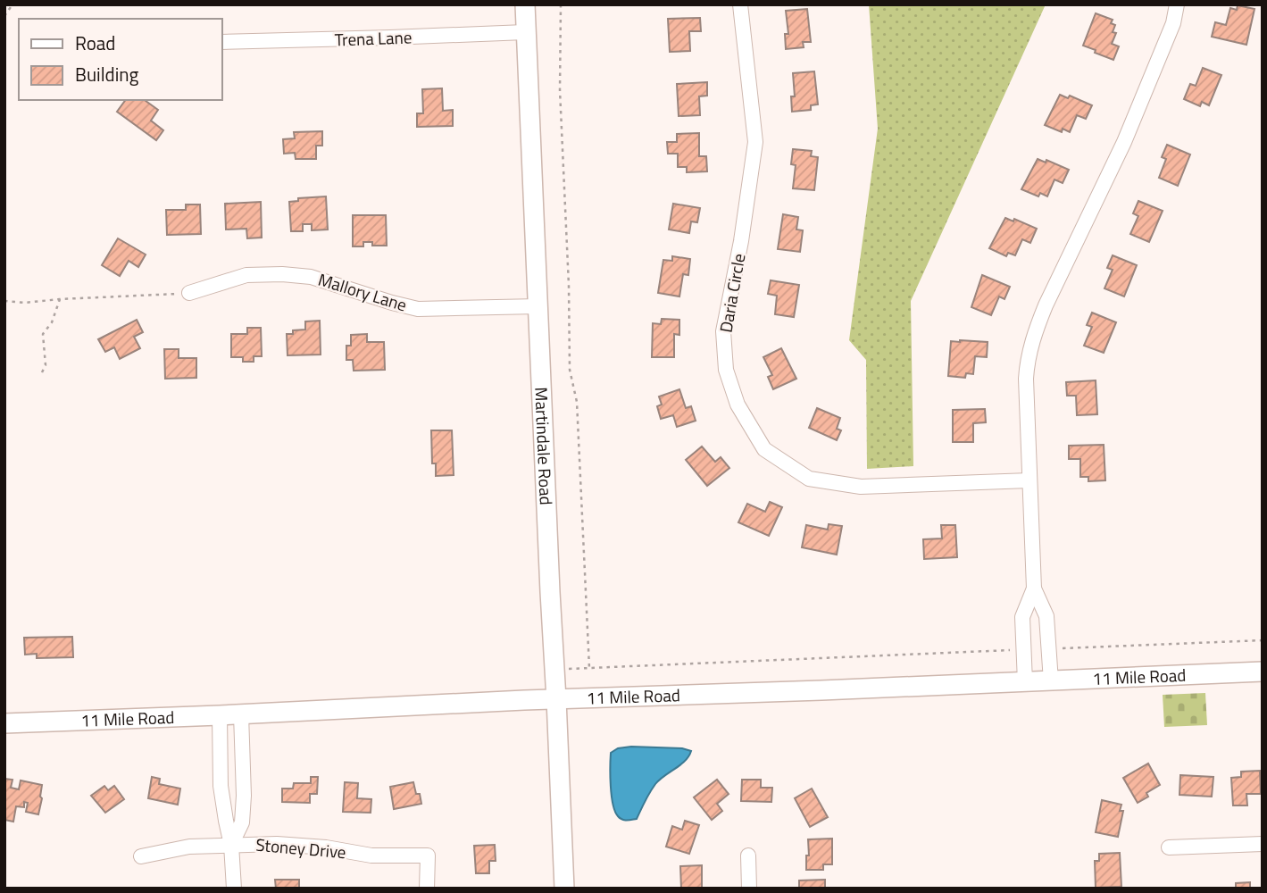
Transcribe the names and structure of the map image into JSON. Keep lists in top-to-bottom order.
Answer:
{
  "streets": {
    "street": [
      "Trena Lane",
      "Mallory Lane",
      "Daria Circle",
      "Martindale Road",
      "11 Mile Road",
      "Stoney Drive"
    ]
  },
  "crossings": [
    ["Trena Lane", "Martindale Road"],
    ["Mallory Lane", "Martindale Road"],
    ["Martindale Road", "11 Mile Road"]
  ],
  "legend": ["Road", "Building"]
}
